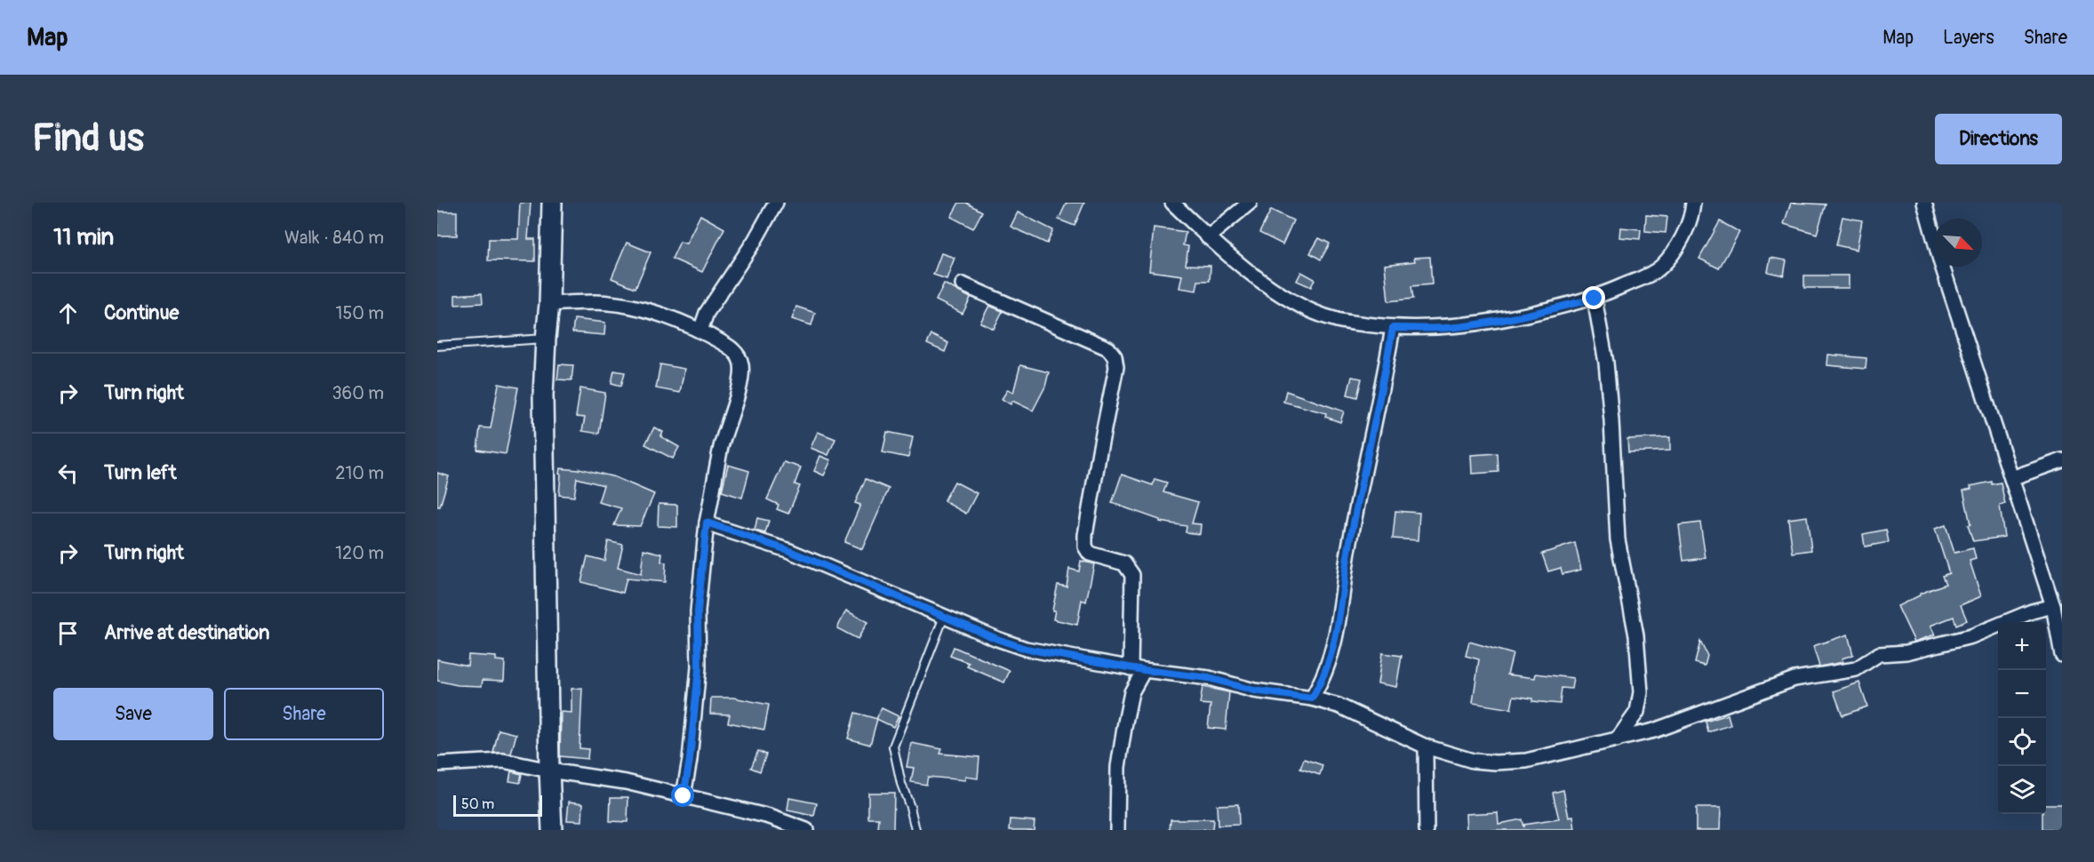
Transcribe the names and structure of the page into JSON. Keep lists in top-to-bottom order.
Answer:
{
  "scale_bar": "50 m",
  "north": "bottom right",
  "page": {
    "header": "Map",
    "nav": ["Map", "Layers", "Share"],
    "buttons": [
      "Directions",
      ["Save", "Share"]
    ],
    "title": "Find us",
    "heading": ["11 min", "Walk · 840 m"],
    "list": [
      ["Continue", "150 m"],
      ["Turn right", "360 m"],
      ["Turn left", "210 m"],
      ["Turn right", "120 m"],
      "Arrive at destination"
    ],
    "map_buttons": ["+", "−"],
    "scale": "50 m"
  }
}
